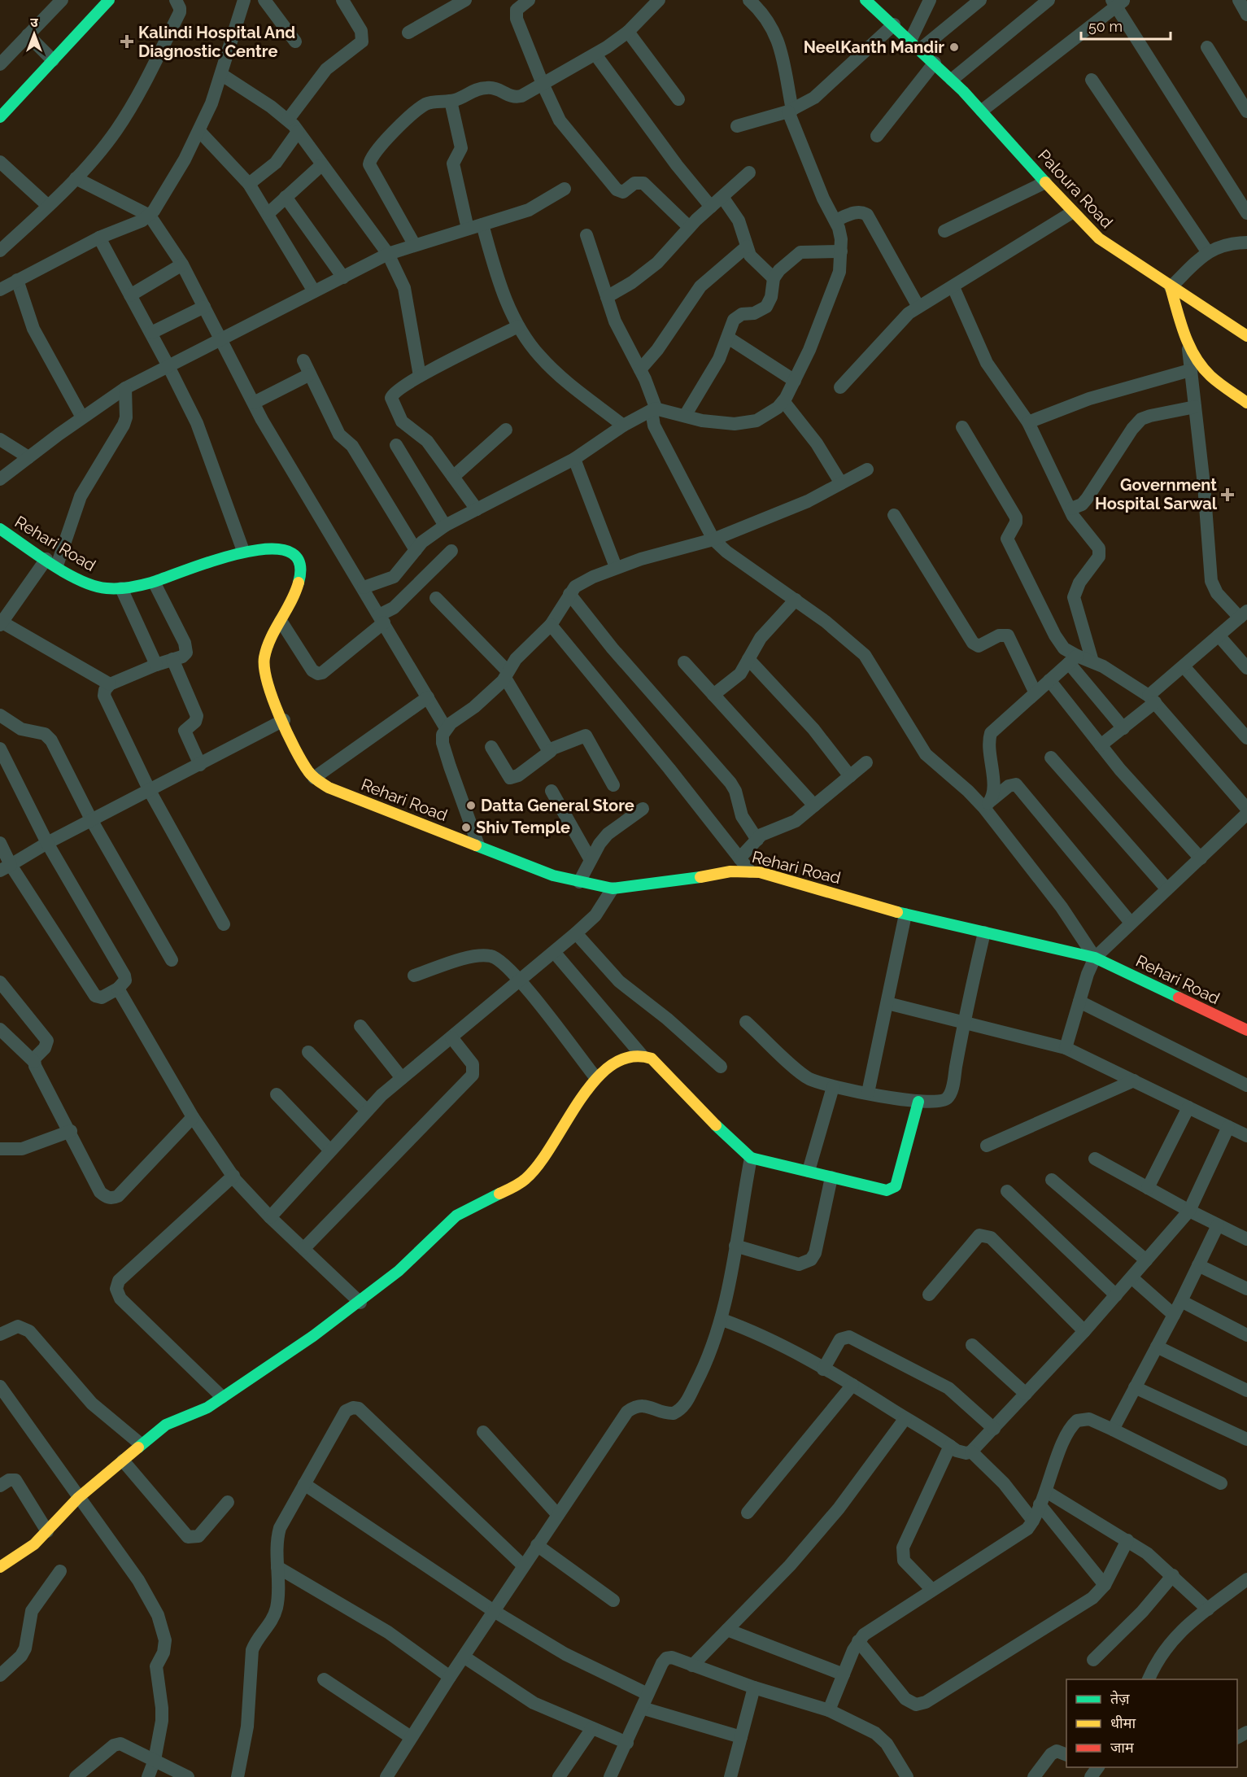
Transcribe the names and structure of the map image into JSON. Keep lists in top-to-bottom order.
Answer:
{
  "streets": {
    "main road": ["Paloura Road", "Rehari Road"]
  },
  "places": {
    "health": ["Kalindi Hospital And Diagnostic Centre", "Government Hospital Sarwal"],
    "other": ["NeelKanth Mandir", "Datta General Store", "Shiv Temple"]
  },
  "legend": ["तेज़", "धीमा", "जाम"],
  "scale_bar": "50 m",
  "north": "top"
}
